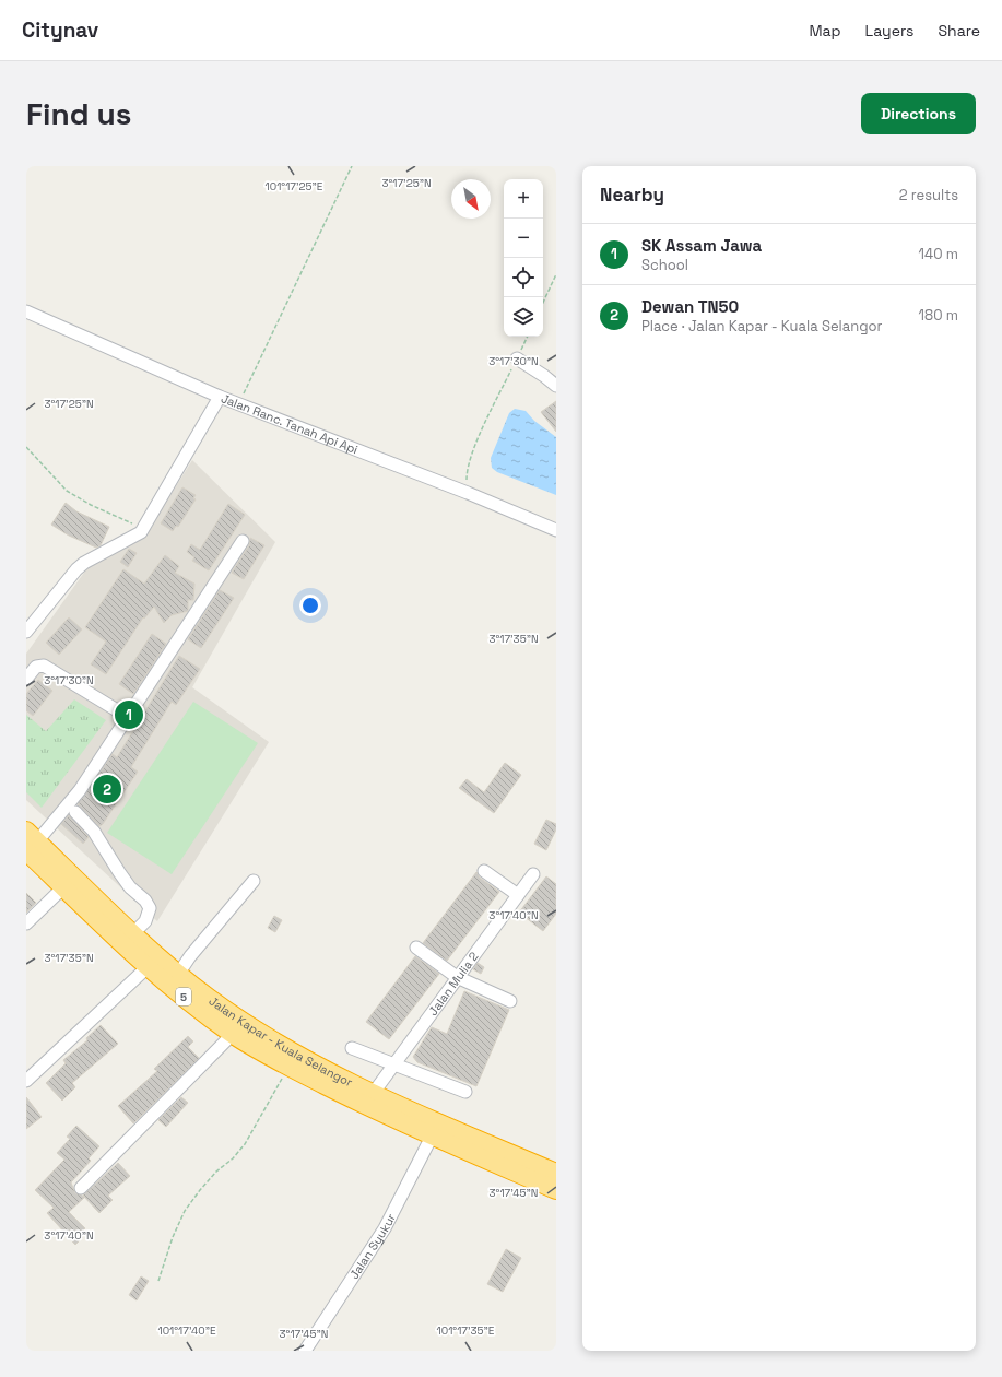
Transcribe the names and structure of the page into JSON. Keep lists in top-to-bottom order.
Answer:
{
  "streets": {
    "highway": ["5", "Jalan Kapar - Kuala Selangor"],
    "street": ["Jalan Ranc. Tanah Api Api", "Jalan Mulia 2", "Jalan Syukur"]
  },
  "crossings": [
    ["Jalan Mulia 2", "Jalan Kapar - Kuala Selangor"],
    ["Jalan Kapar - Kuala Selangor", "Jalan Syukur"]
  ],
  "north": "bottom right",
  "page": {
    "header": "Citynav",
    "nav": ["Map", "Layers", "Share"],
    "buttons": "Directions",
    "title": "Find us",
    "heading": ["Nearby", "2 results"],
    "map_buttons": ["+", "−"],
    "list": [
      {
        "mark": "1",
        "name": "SK Assam Jawa",
        "note": "School",
        "value": "140 m"
      },
      {
        "mark": "2",
        "name": "Dewan TN50",
        "note": "Place · Jalan Kapar - Kuala Selangor",
        "value": "180 m"
      }
    ],
    "pins": ["1", "2"]
  },
  "coordinates": [
    "3°17'25\"N",
    "101°17'25\"E",
    "3°17'30\"N",
    "3°17'35\"N",
    "3°17'40\"N",
    "3°17'45\"N",
    "101°17'40\"E",
    "101°17'35\"E"
  ]
}
